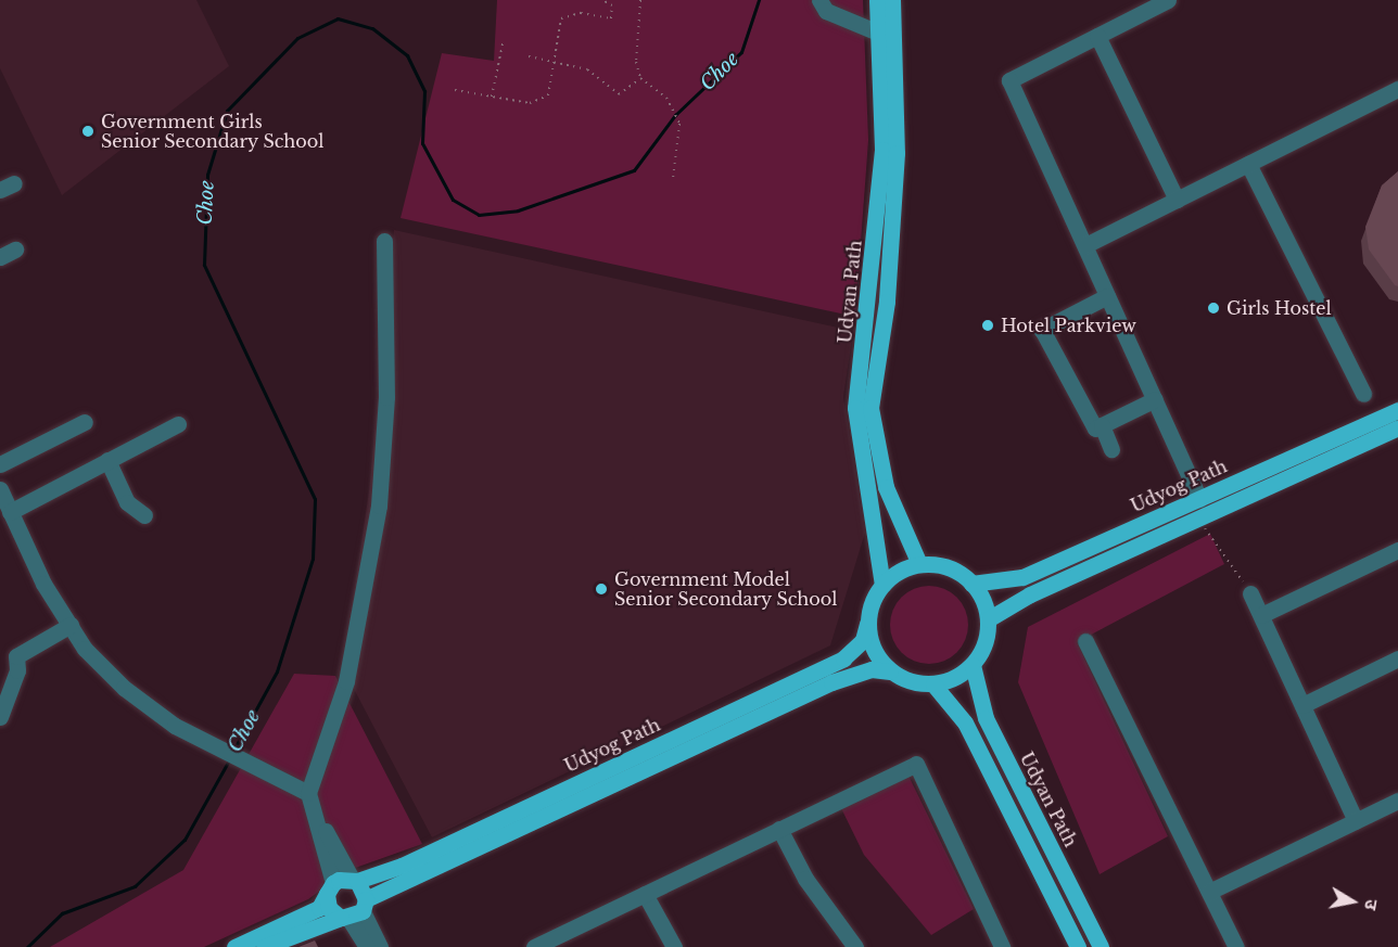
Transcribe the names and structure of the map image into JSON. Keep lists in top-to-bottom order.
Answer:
{
  "streets": {
    "main road": ["Udyan Path", "Udyog Path"]
  },
  "crossings": [
    ["Udyan Path", "Udyog Path"]
  ],
  "water": ["Choe"],
  "places": [
    "Government Girls Senior Secondary School",
    "Girls Hostel",
    "Hotel Parkview",
    "Government Model Senior Secondary School"
  ],
  "north": "right"
}
